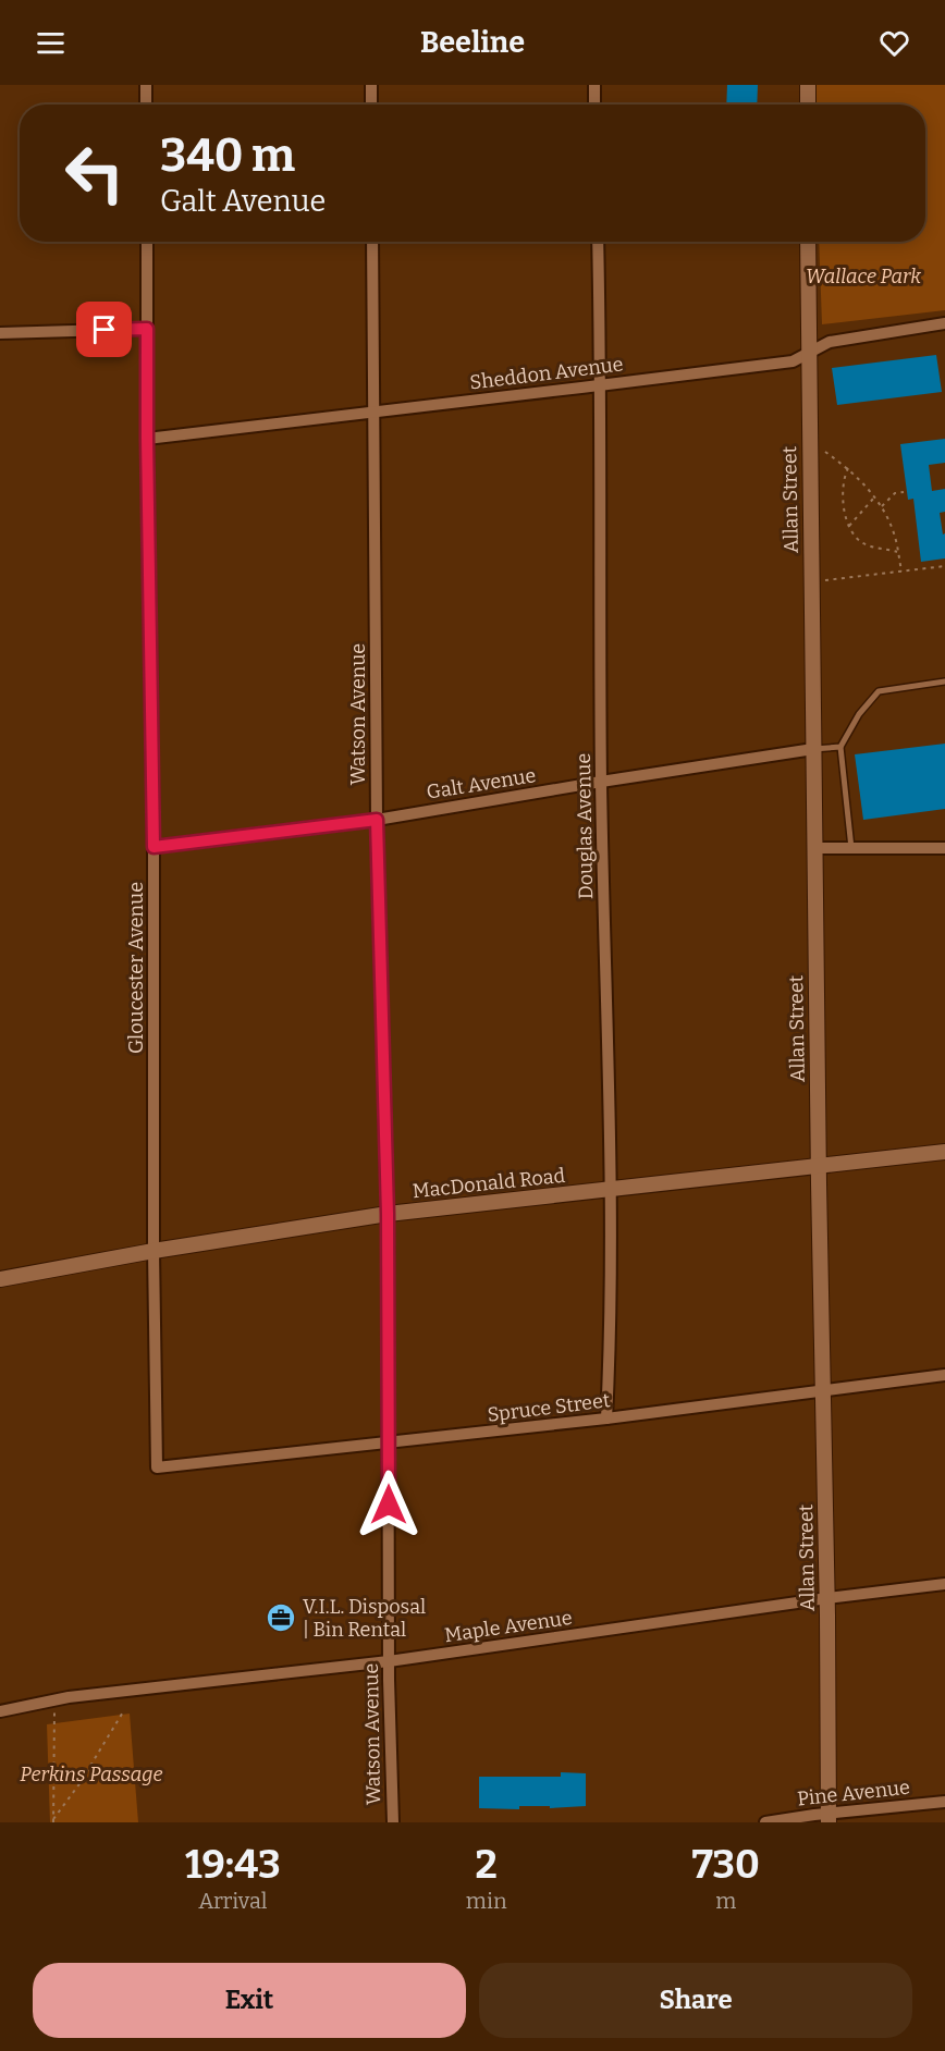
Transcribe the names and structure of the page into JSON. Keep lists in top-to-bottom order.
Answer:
{
  "streets": {
    "street": [
      "Sheddon Avenue",
      "Allan Street",
      "Watson Avenue",
      "Galt Avenue",
      "Douglas Avenue",
      "Gloucester Avenue",
      "MacDonald Road",
      "Spruce Street",
      "Maple Avenue",
      "Pine Avenue"
    ]
  },
  "crossings": [
    ["Sheddon Avenue", "Allan Street"],
    ["Sheddon Avenue", "Watson Avenue"],
    ["Sheddon Avenue", "Douglas Avenue"],
    ["Sheddon Avenue", "Gloucester Avenue"],
    ["Allan Street", "Galt Avenue"],
    ["Allan Street", "MacDonald Road"],
    ["Allan Street", "Spruce Street"],
    ["Allan Street", "Maple Avenue"],
    ["Allan Street", "Pine Avenue"],
    ["Watson Avenue", "Galt Avenue"],
    ["Watson Avenue", "MacDonald Road"],
    ["Watson Avenue", "Spruce Street"],
    ["Watson Avenue", "Maple Avenue"],
    ["Galt Avenue", "Douglas Avenue"],
    ["Galt Avenue", "Gloucester Avenue"],
    ["Douglas Avenue", "MacDonald Road"],
    ["Douglas Avenue", "Spruce Street"],
    ["Gloucester Avenue", "MacDonald Road"],
    ["Gloucester Avenue", "Spruce Street"]
  ],
  "parks": ["Wallace Park", "Perkins Passage"],
  "places": {
    "office": ["V.I.L. Disposal | Bin Rental"]
  },
  "page": {
    "header": "Beeline",
    "turn": ["340 m", "Galt Avenue"],
    "eta": [
      "19:43",
      "Arrival",
      "2",
      "min",
      "730",
      "m"
    ],
    "buttons": ["Exit", "Share"]
  }
}
